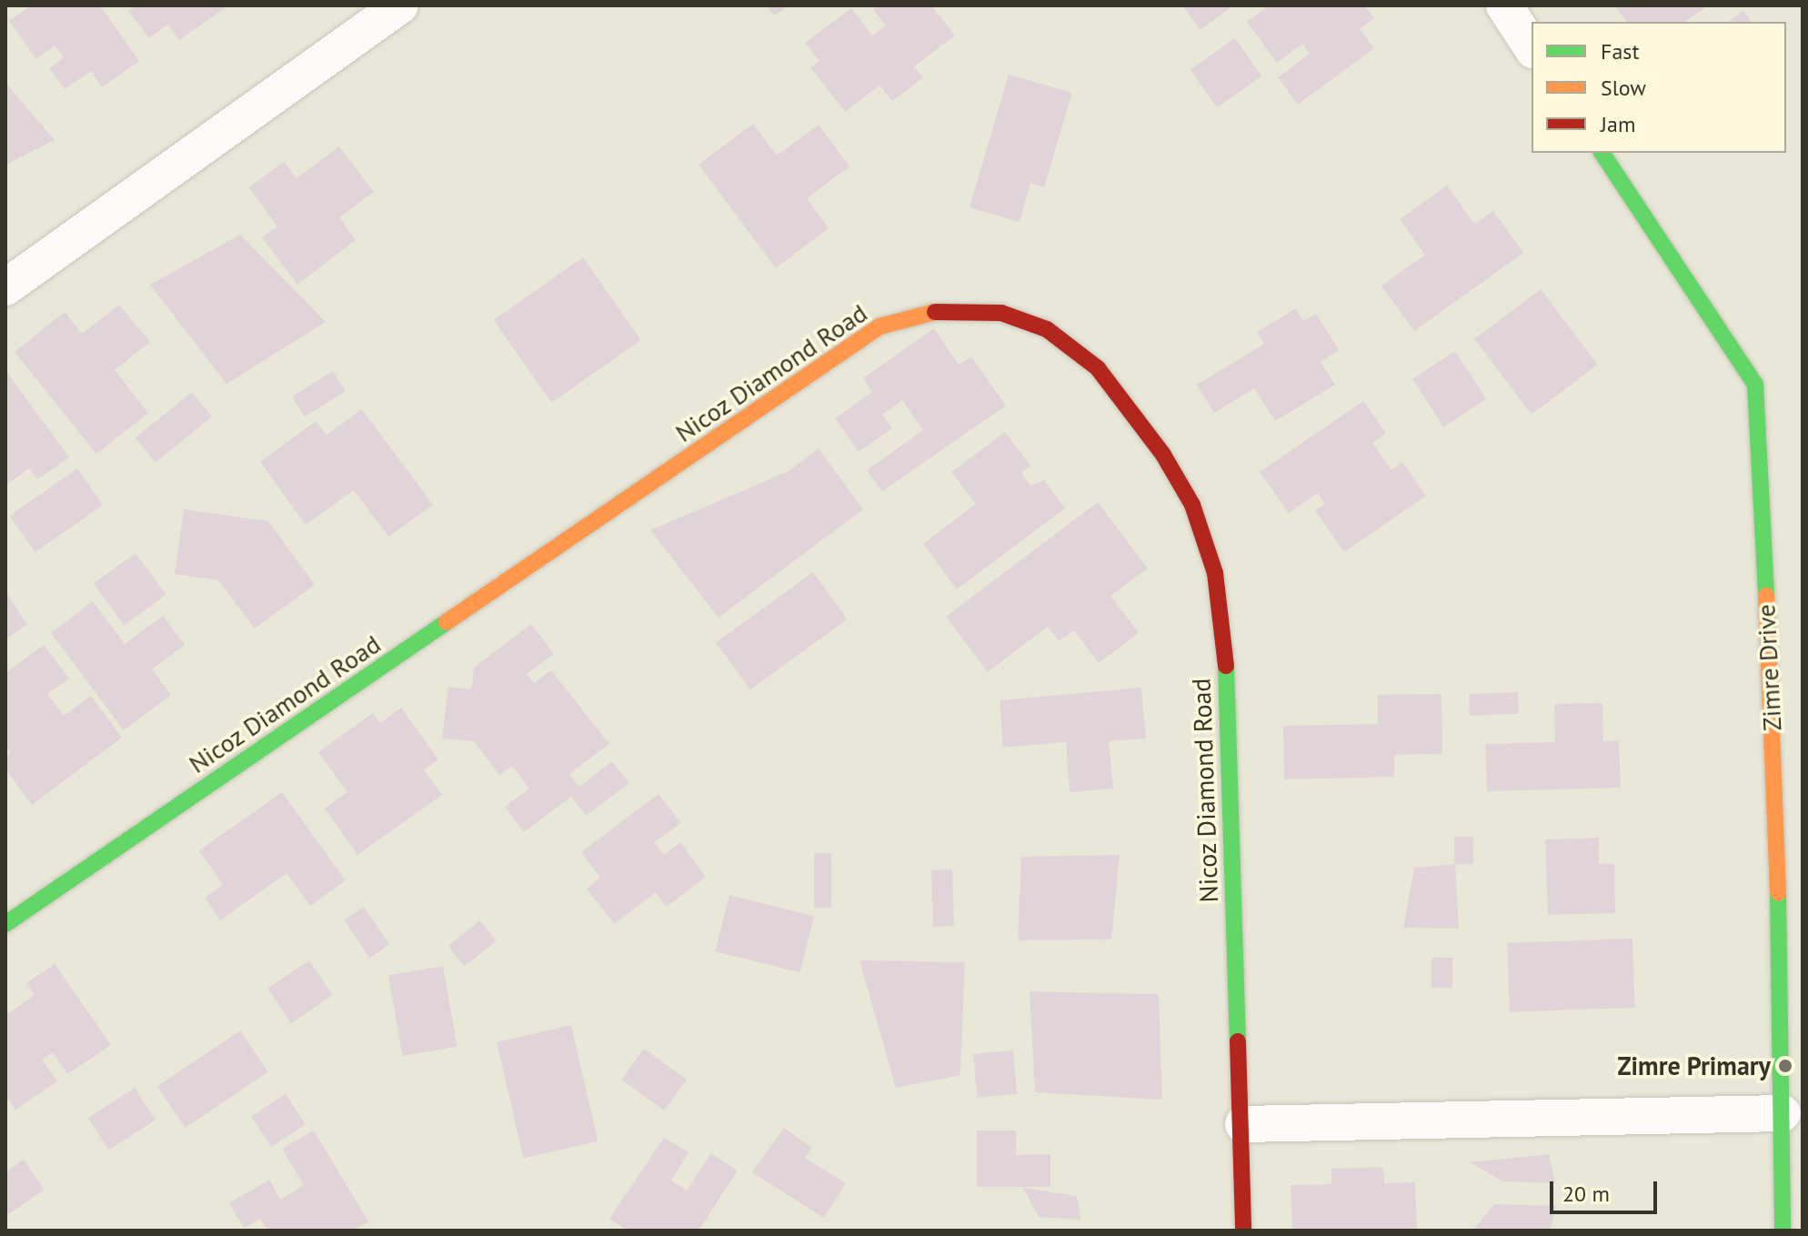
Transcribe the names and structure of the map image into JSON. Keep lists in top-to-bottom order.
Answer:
{
  "streets": {
    "street": ["Nicoz Diamond Road", "Zimre Drive"]
  },
  "places": ["Zimre Primary"],
  "legend": ["Fast", "Slow", "Jam"],
  "scale_bar": "20 m"
}
